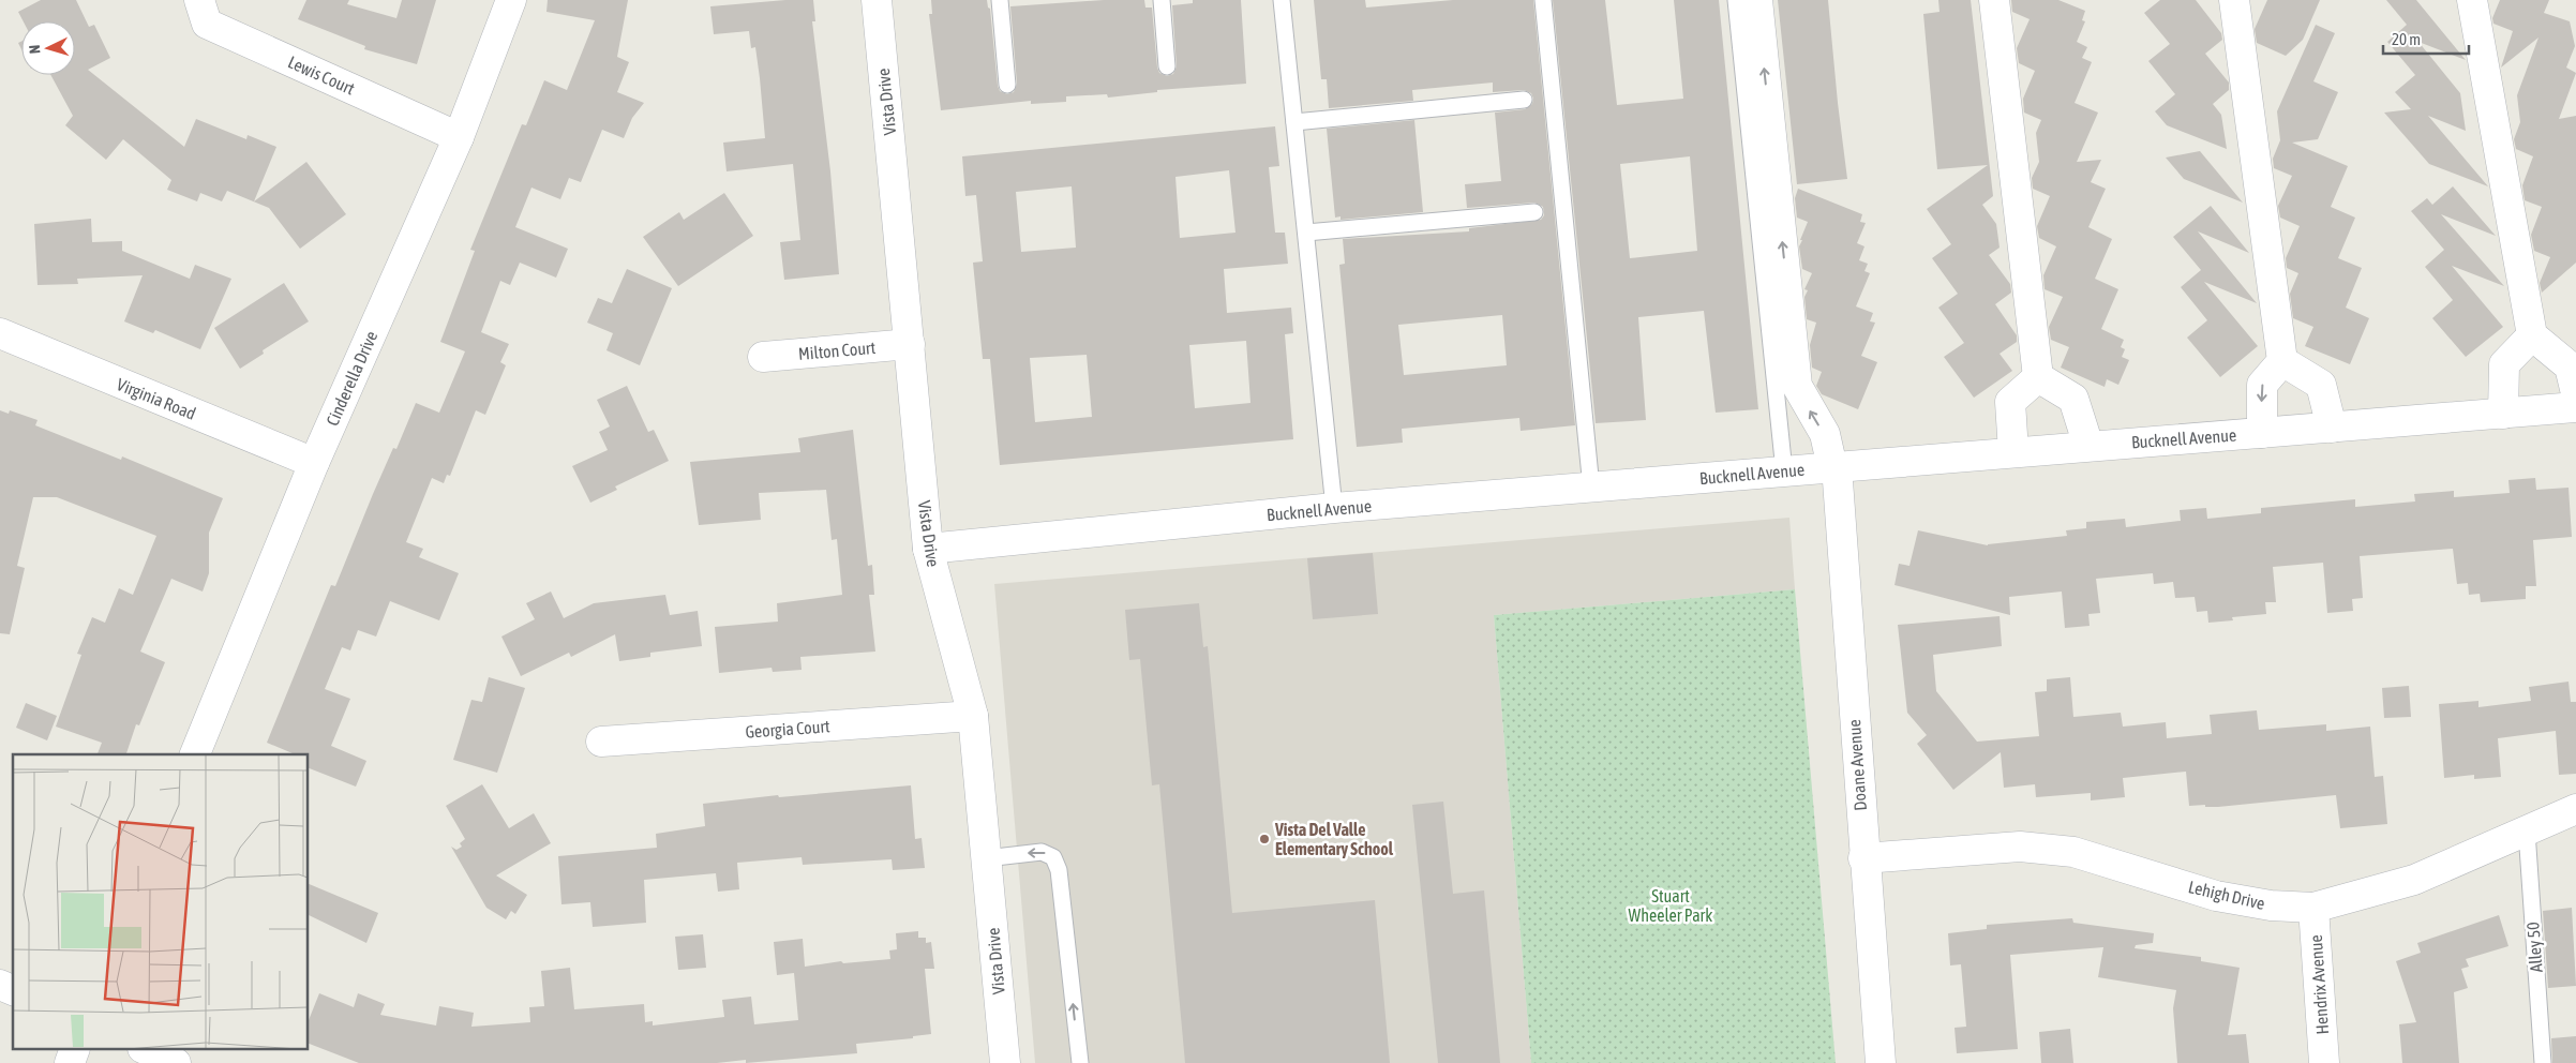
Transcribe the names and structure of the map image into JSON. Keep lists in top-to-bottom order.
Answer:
{
  "streets": {
    "street": [
      "Lewis Court",
      "Vista Drive",
      "Milton Court",
      "Cinderella Drive",
      "Virginia Road",
      "Bucknell Avenue",
      "Georgia Court",
      "Doane Avenue",
      "Lehigh Drive",
      "Hendrix Avenue"
    ],
    "lane": ["Alley 50"]
  },
  "crossings": [
    ["Lewis Court", "Cinderella Drive"],
    ["Vista Drive", "Milton Court"],
    ["Vista Drive", "Bucknell Avenue"],
    ["Vista Drive", "Georgia Court"],
    ["Cinderella Drive", "Virginia Road"],
    ["Bucknell Avenue", "Doane Avenue"],
    ["Doane Avenue", "Lehigh Drive"],
    ["Lehigh Drive", "Alley 50"],
    ["Lehigh Drive", "Hendrix Avenue"]
  ],
  "parks": ["Stuart Wheeler Park"],
  "places": ["Vista Del Valle Elementary School"],
  "scale_bar": "20 m",
  "north": "left"
}
